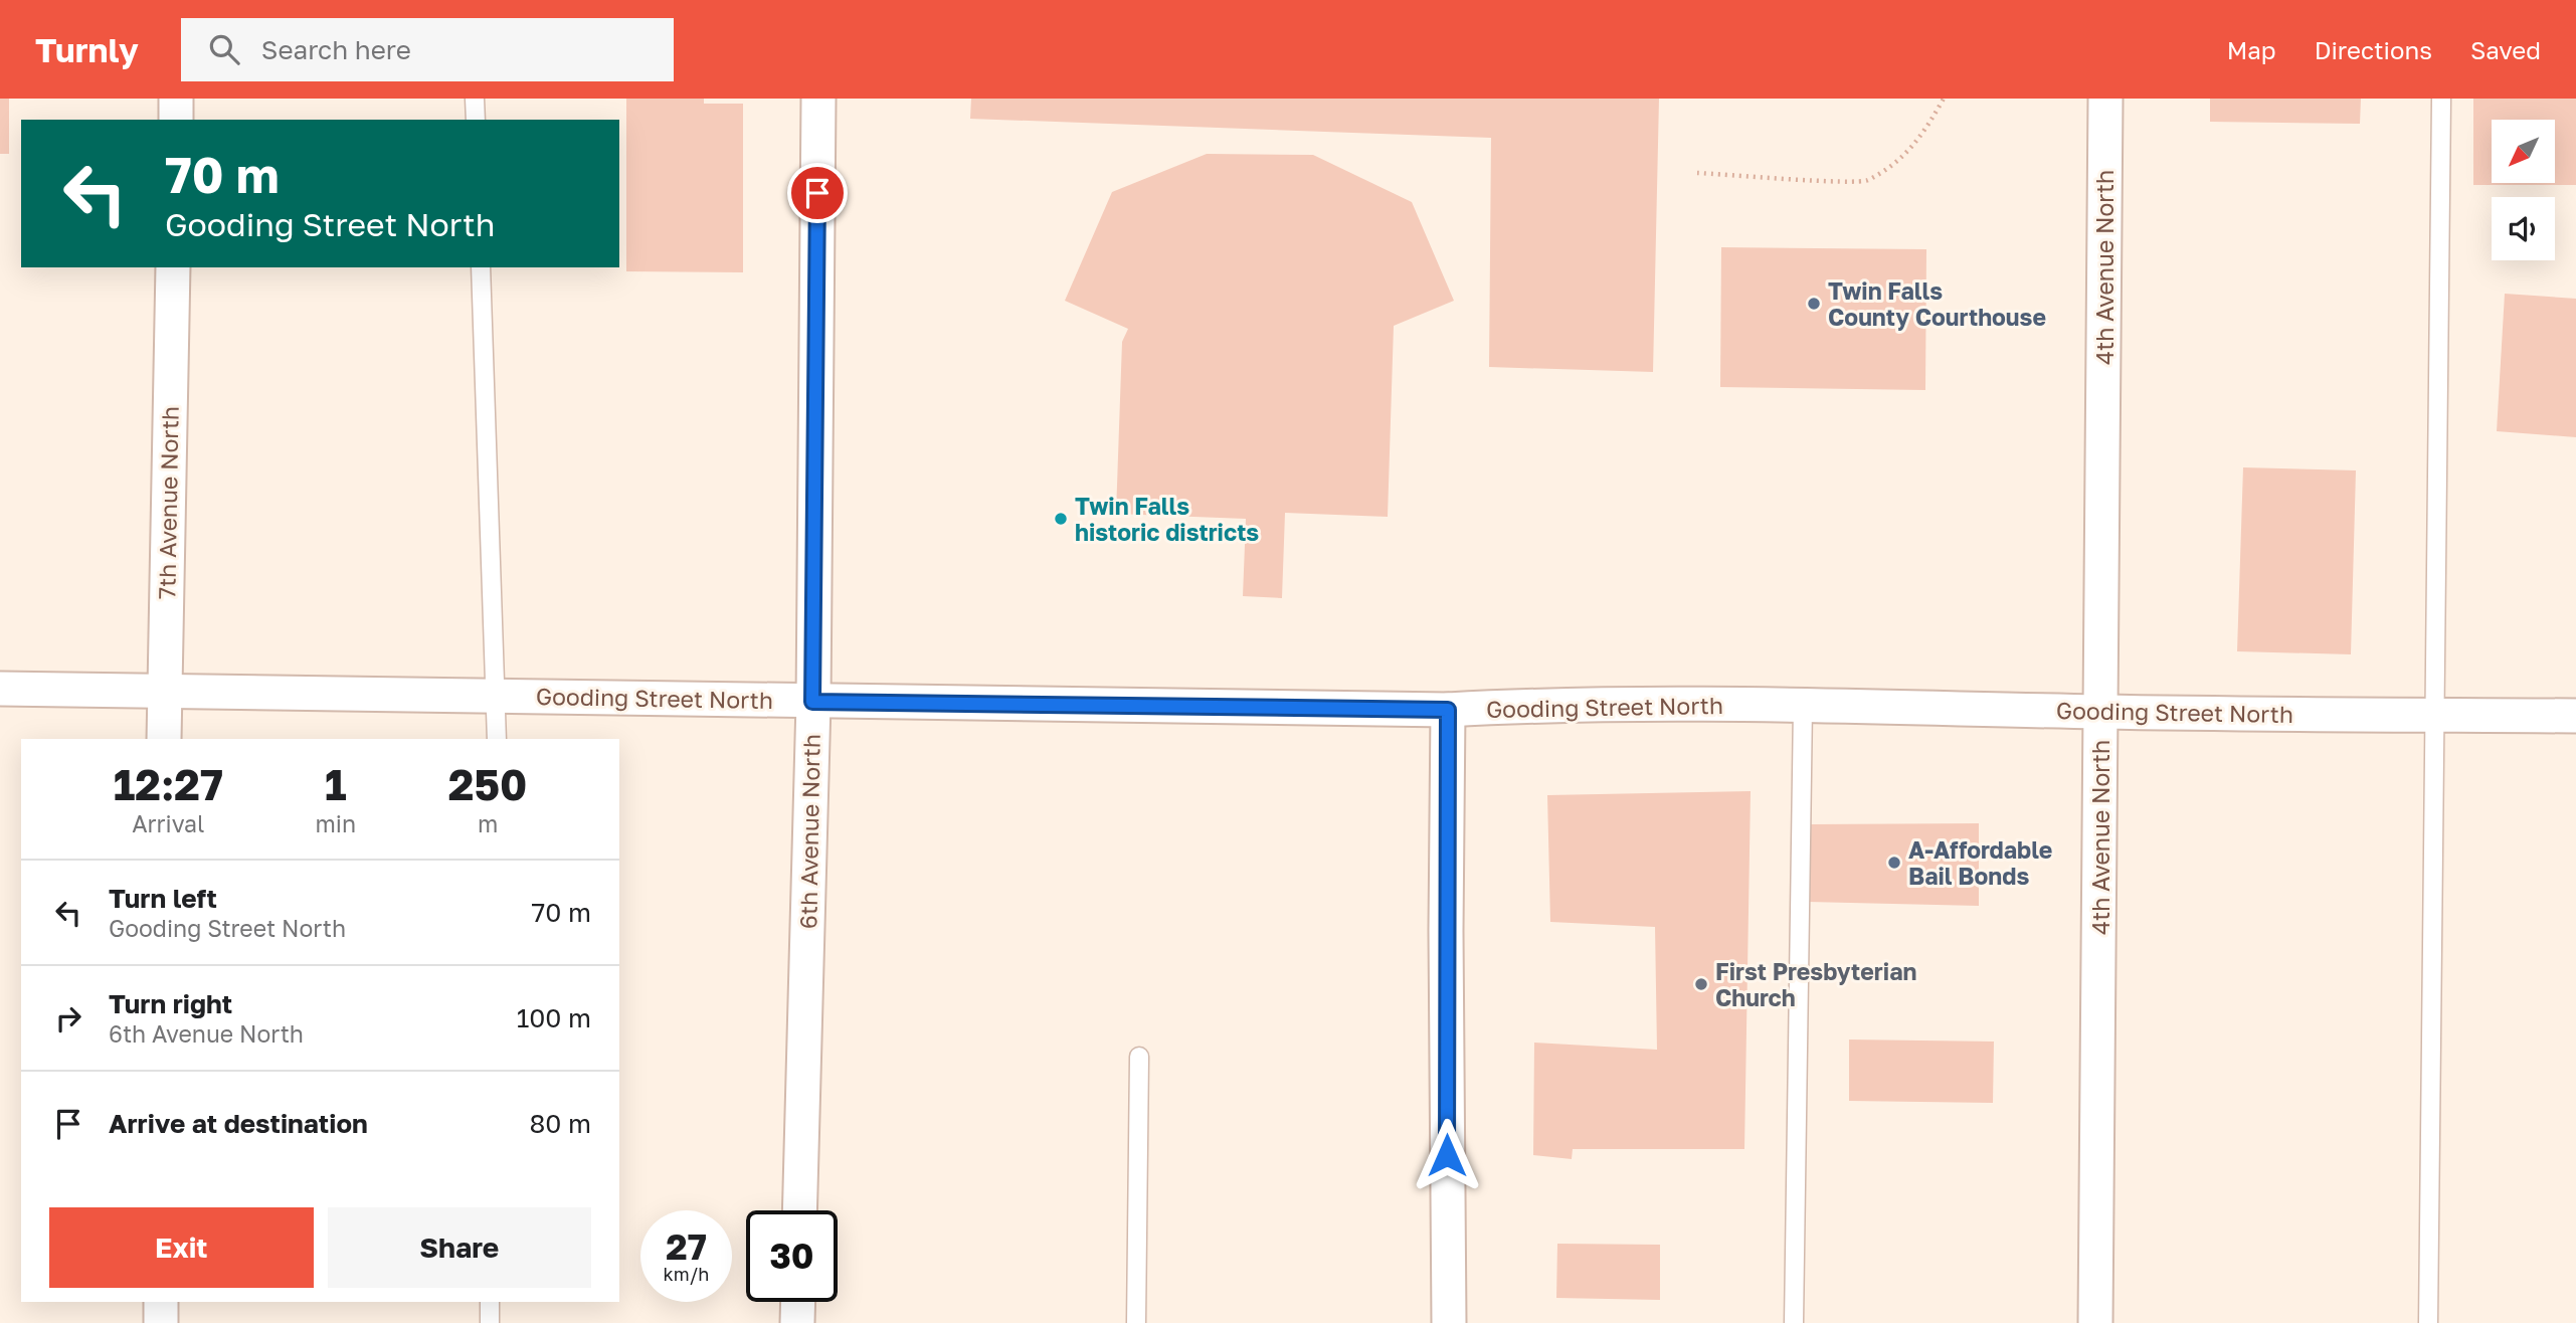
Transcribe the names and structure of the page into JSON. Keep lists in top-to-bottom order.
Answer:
{
  "streets": {
    "street": [
      "4th Avenue North",
      "7th Avenue North",
      "Gooding Street North",
      "6th Avenue North"
    ]
  },
  "crossings": [
    ["4th Avenue North", "Gooding Street North"],
    ["7th Avenue North", "Gooding Street North"],
    ["Gooding Street North", "6th Avenue North"]
  ],
  "places": [
    "Twin Falls County Courthouse",
    "Twin Falls historic districts",
    "A-Affordable Bail Bonds",
    "First Presbyterian Church"
  ],
  "north": "bottom left",
  "page": {
    "header": "Turnly",
    "search": "Search here",
    "nav": ["Map", "Directions", "Saved"],
    "turn": ["70 m", "Gooding Street North"],
    "eta": [
      "12:27",
      "Arrival",
      "1",
      "min",
      "250",
      "m"
    ],
    "list": [
      {
        "name": "Turn left",
        "note": "Gooding Street North",
        "value": "70 m"
      },
      {
        "name": "Turn right",
        "note": "6th Avenue North",
        "value": "100 m"
      },
      {
        "name": "Arrive at destination",
        "value": "80 m"
      }
    ],
    "buttons": ["Exit", "Share"],
    "speed": "27 km/h",
    "limit": "30"
  }
}
